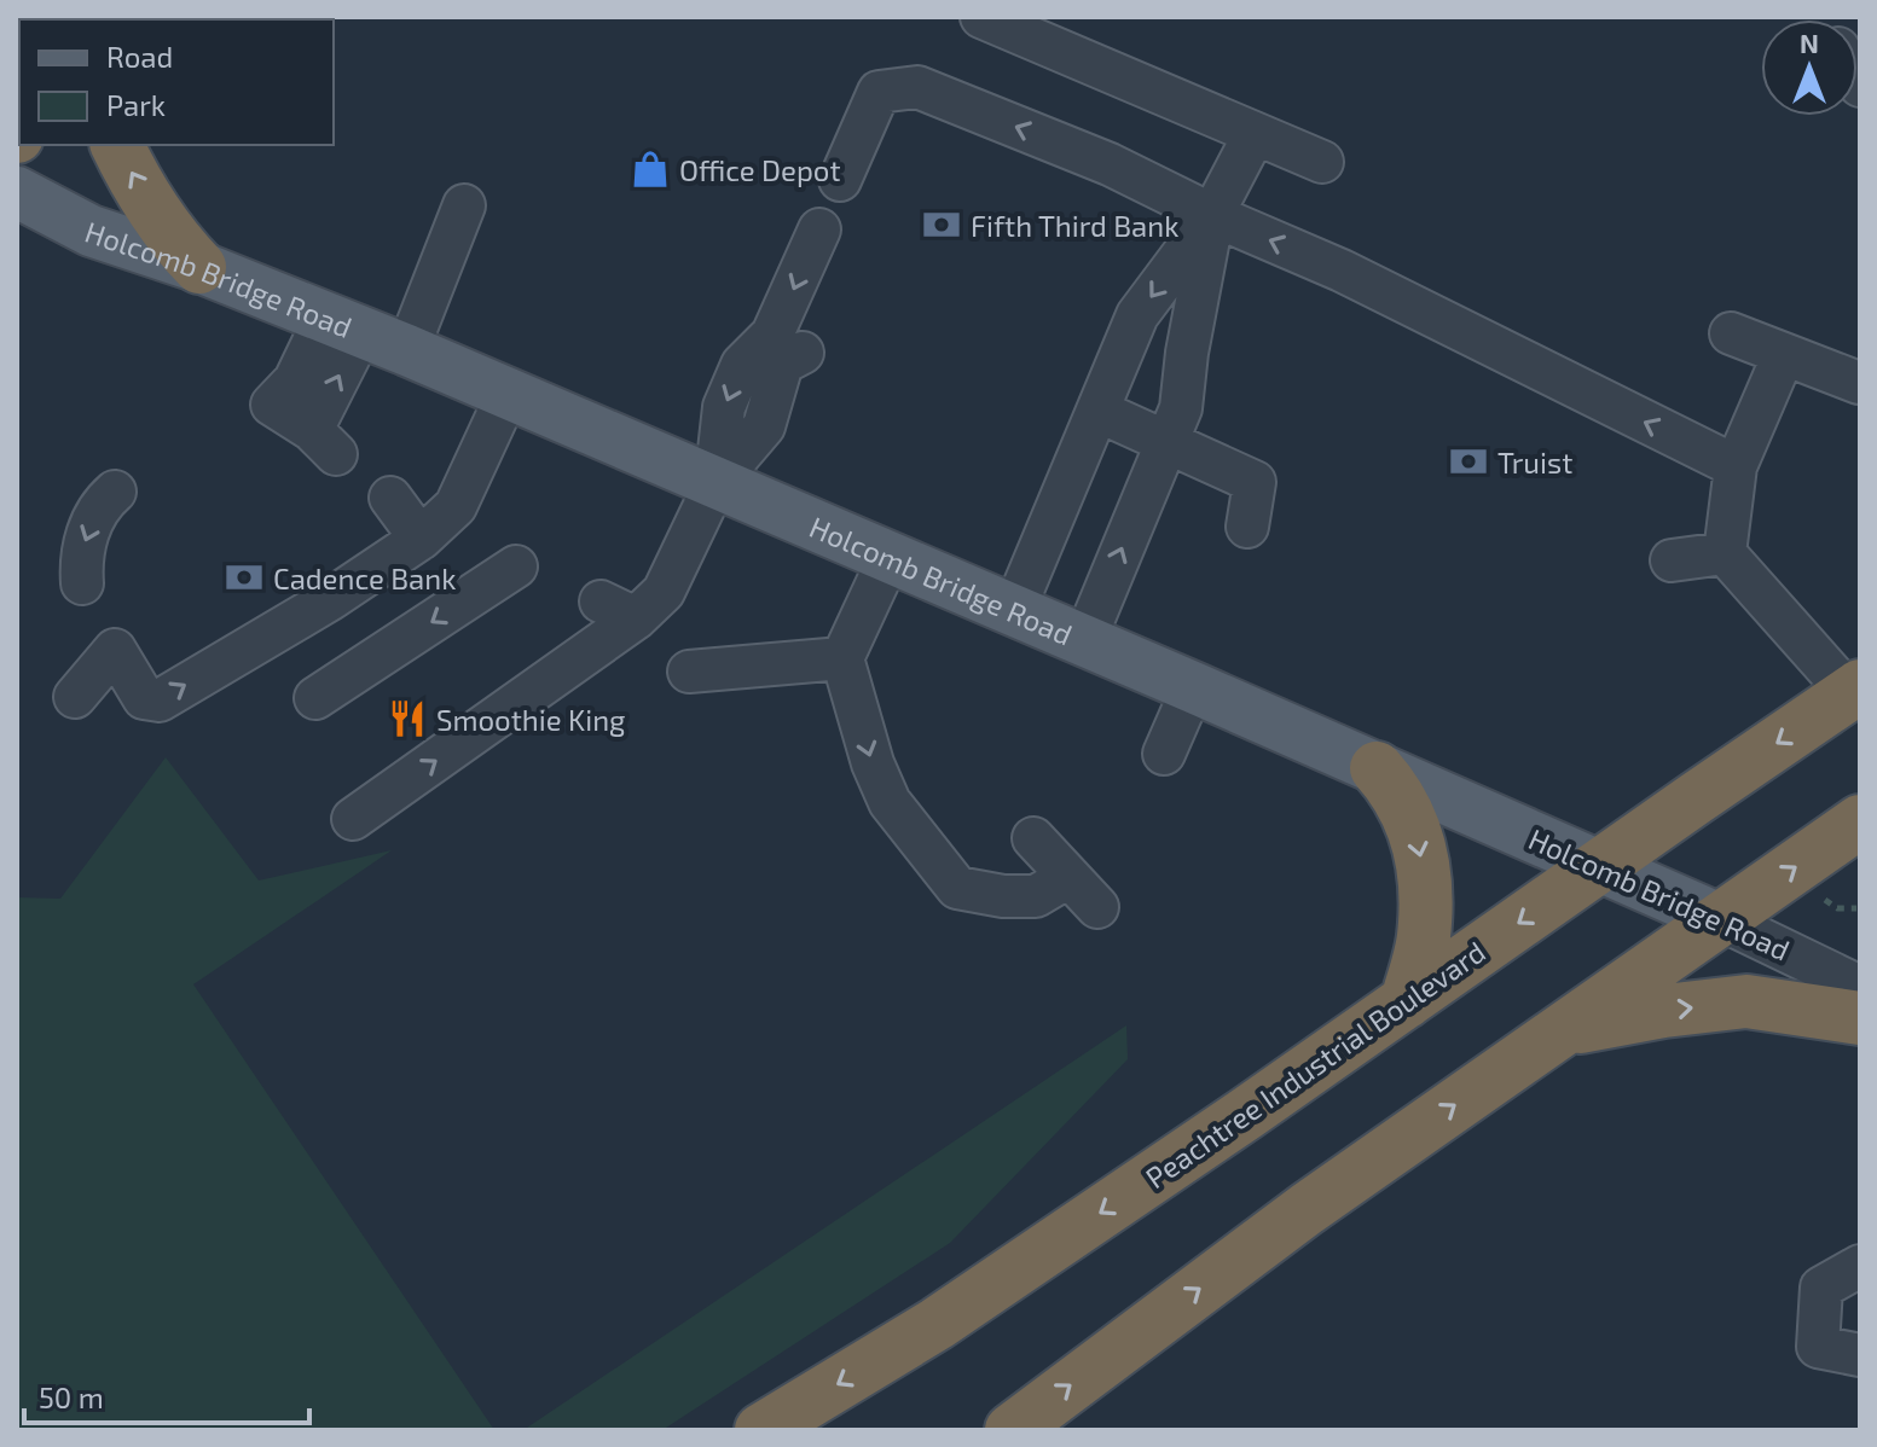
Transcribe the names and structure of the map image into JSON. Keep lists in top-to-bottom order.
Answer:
{
  "streets": {
    "highway": ["Peachtree Industrial Boulevard"],
    "main road": ["Holcomb Bridge Road"]
  },
  "crossings": [
    ["Holcomb Bridge Road", "Peachtree Industrial Boulevard"]
  ],
  "places": {
    "shop": ["Office Depot"],
    "bank": ["Fifth Third Bank", "Truist", "Cadence Bank"],
    "restaurant": ["Smoothie King"]
  },
  "legend": ["Road", "Park"],
  "scale_bar": "50 m",
  "north": "top"
}
